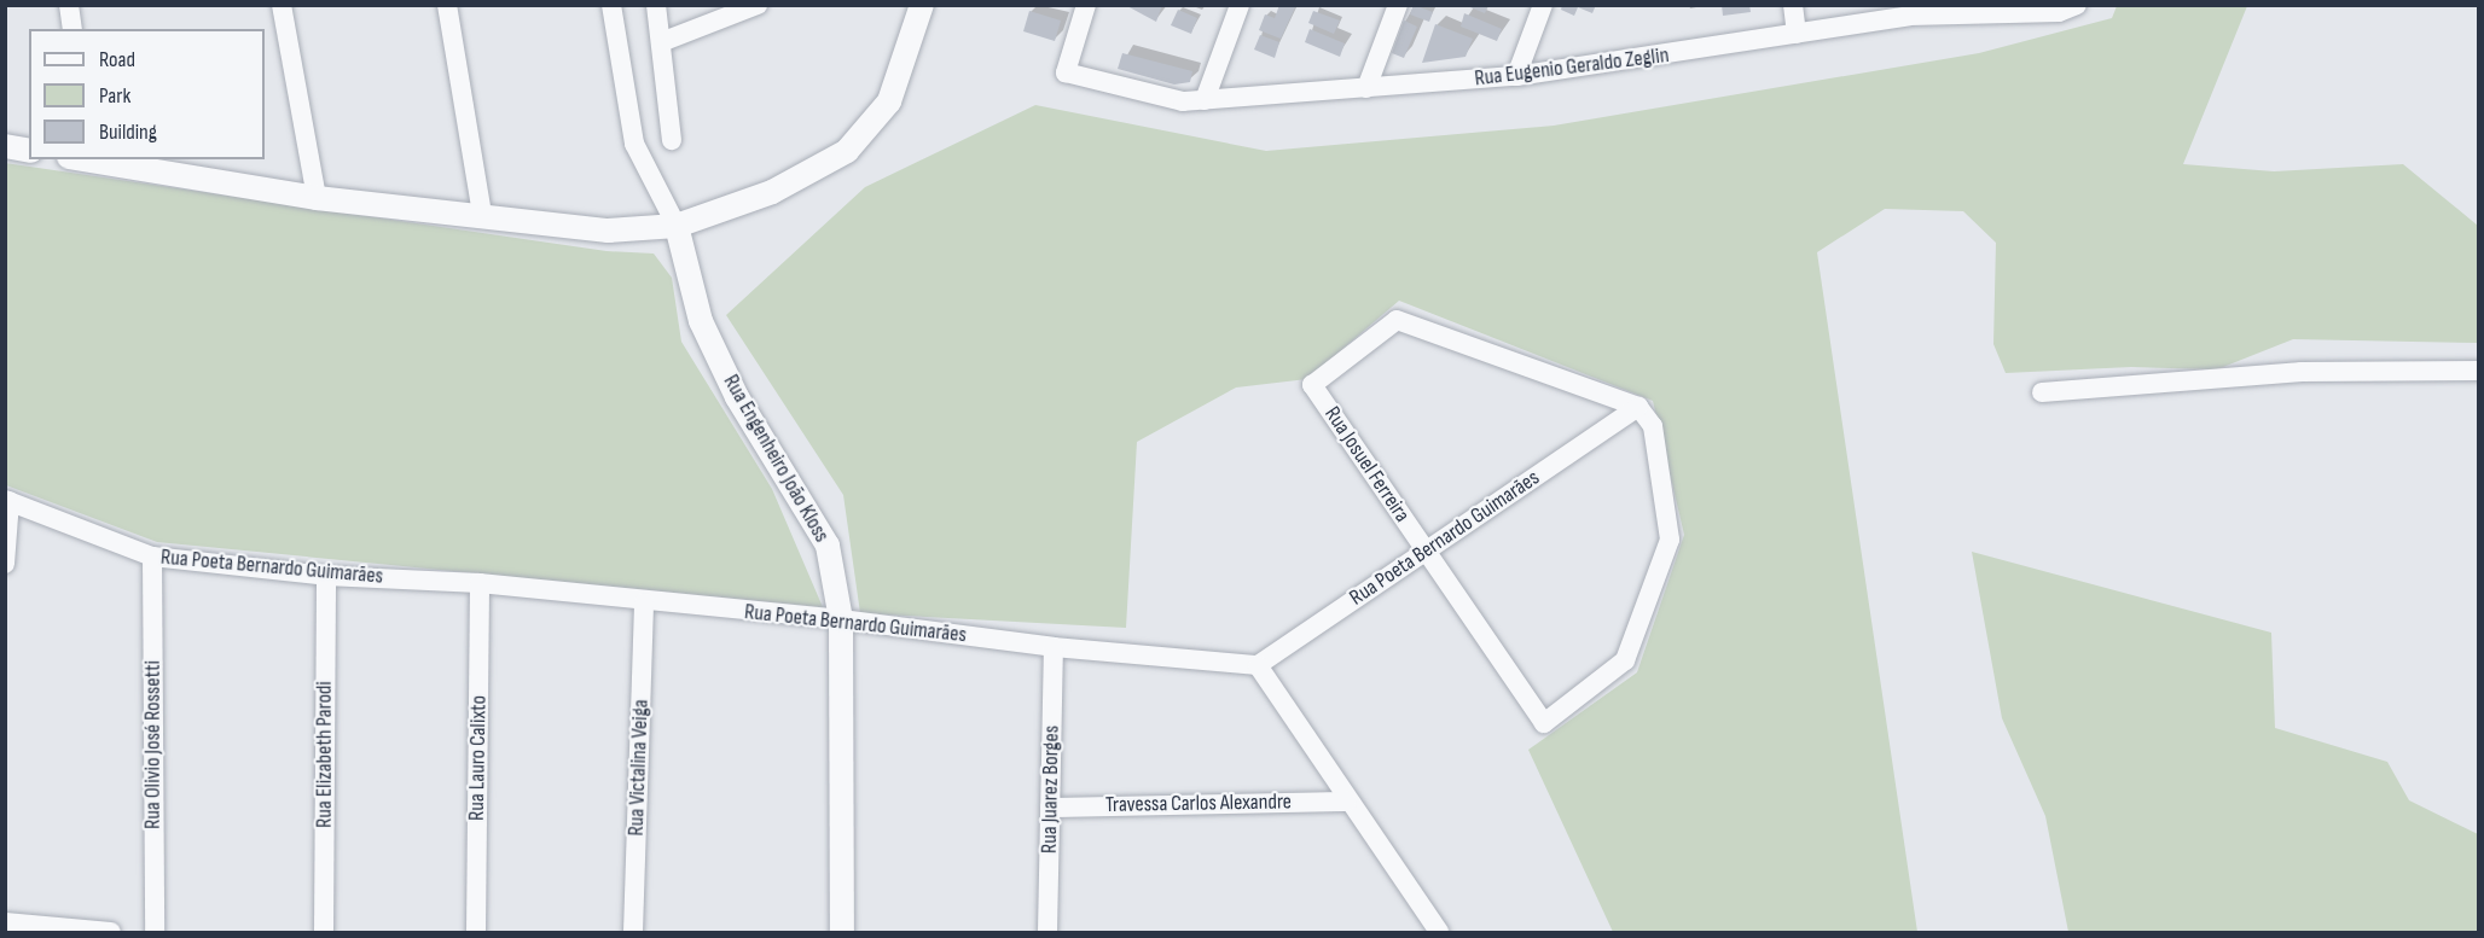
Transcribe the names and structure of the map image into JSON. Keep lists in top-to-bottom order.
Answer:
{
  "streets": {
    "street": [
      "Rua Eugenio Geraldo Zeglin",
      "Rua Engenheiro João Kloss",
      "Rua Josuel Ferreira",
      "Rua Poeta Bernardo Guimarães",
      "Rua Olivio José Rossetti",
      "Rua Elizabeth Parodi",
      "Rua Lauro Calixto",
      "Rua Victalina Veiga",
      "Rua Juarez Borges",
      "Travessa Carlos Alexandre"
    ]
  },
  "crossings": [
    ["Rua Engenheiro João Kloss", "Rua Poeta Bernardo Guimarães"],
    ["Rua Josuel Ferreira", "Rua Poeta Bernardo Guimarães"],
    ["Rua Poeta Bernardo Guimarães", "Rua Olivio José Rossetti"],
    ["Rua Poeta Bernardo Guimarães", "Rua Elizabeth Parodi"],
    ["Rua Poeta Bernardo Guimarães", "Rua Lauro Calixto"],
    ["Rua Poeta Bernardo Guimarães", "Rua Victalina Veiga"],
    ["Rua Poeta Bernardo Guimarães", "Rua Juarez Borges"],
    ["Rua Juarez Borges", "Travessa Carlos Alexandre"]
  ],
  "legend": ["Road", "Park", "Building"]
}
